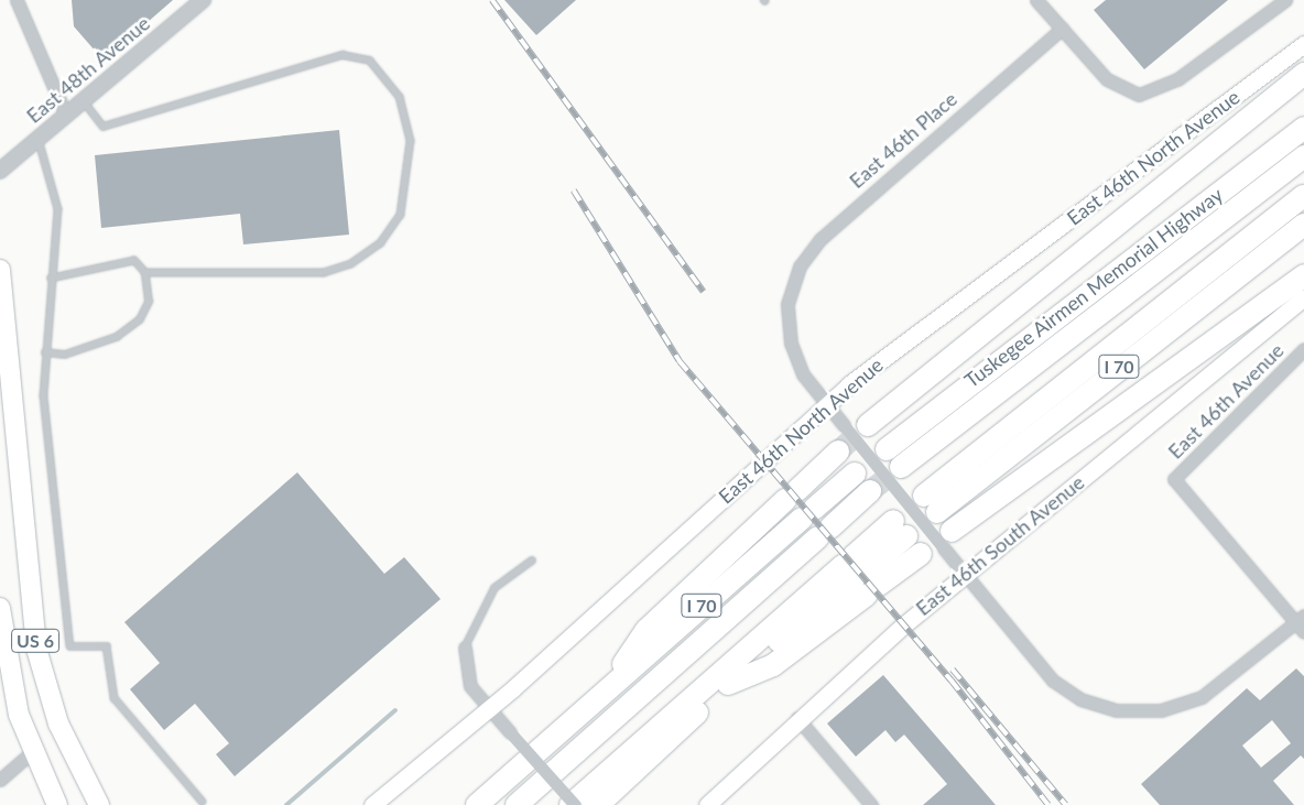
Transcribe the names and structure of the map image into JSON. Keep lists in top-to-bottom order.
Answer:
{
  "streets": {
    "highway": ["Tuskegee Airmen Memorial Highway", "I 70", "US 6"],
    "main road": ["East 46th North Avenue", "East 46th South Avenue"],
    "street": ["East 48th Avenue", "East 46th Place", "East 46th Avenue"]
  },
  "crossings": [
    ["East 46th Place", "East 46th North Avenue"],
    ["East 46th Place", "East 46th Avenue"],
    ["East 46th Place", "East 46th South Avenue"]
  ]
}
